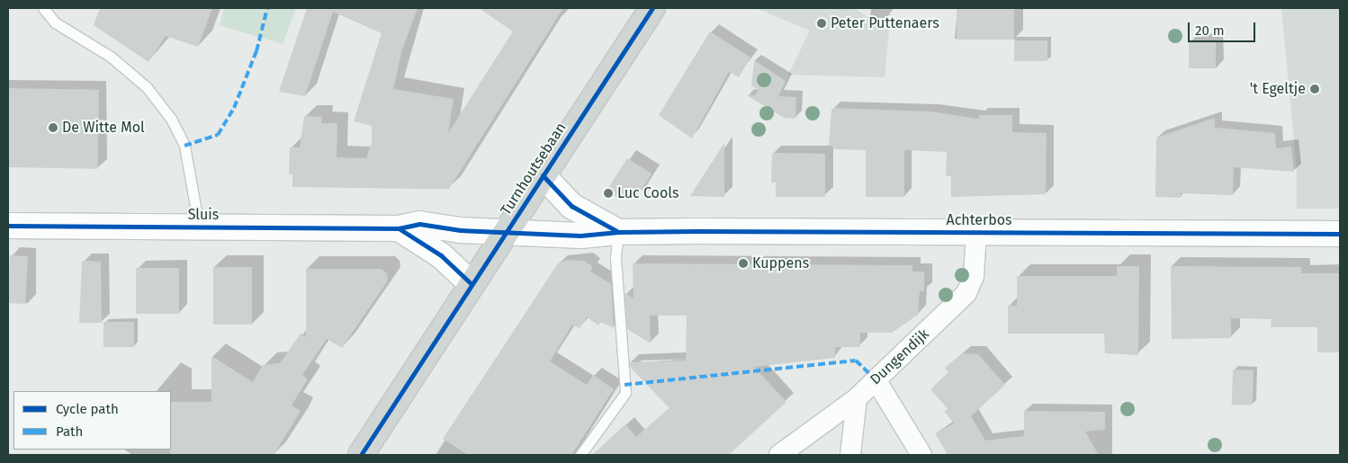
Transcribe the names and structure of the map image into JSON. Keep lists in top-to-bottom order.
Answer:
{
  "streets": {
    "main road": ["Turnhoutsebaan"],
    "street": ["Sluis", "Achterbos", "Dungendijk"]
  },
  "crossings": [
    ["Turnhoutsebaan", "Sluis"],
    ["Turnhoutsebaan", "Achterbos"],
    ["Sluis", "Achterbos"],
    ["Achterbos", "Dungendijk"]
  ],
  "places": [
    "Peter Puttenaers",
    "'t Egeltje",
    "De Witte Mol",
    "Luc Cools",
    "Kuppens"
  ],
  "legend": ["Cycle path", "Path"],
  "scale_bar": "20 m"
}
